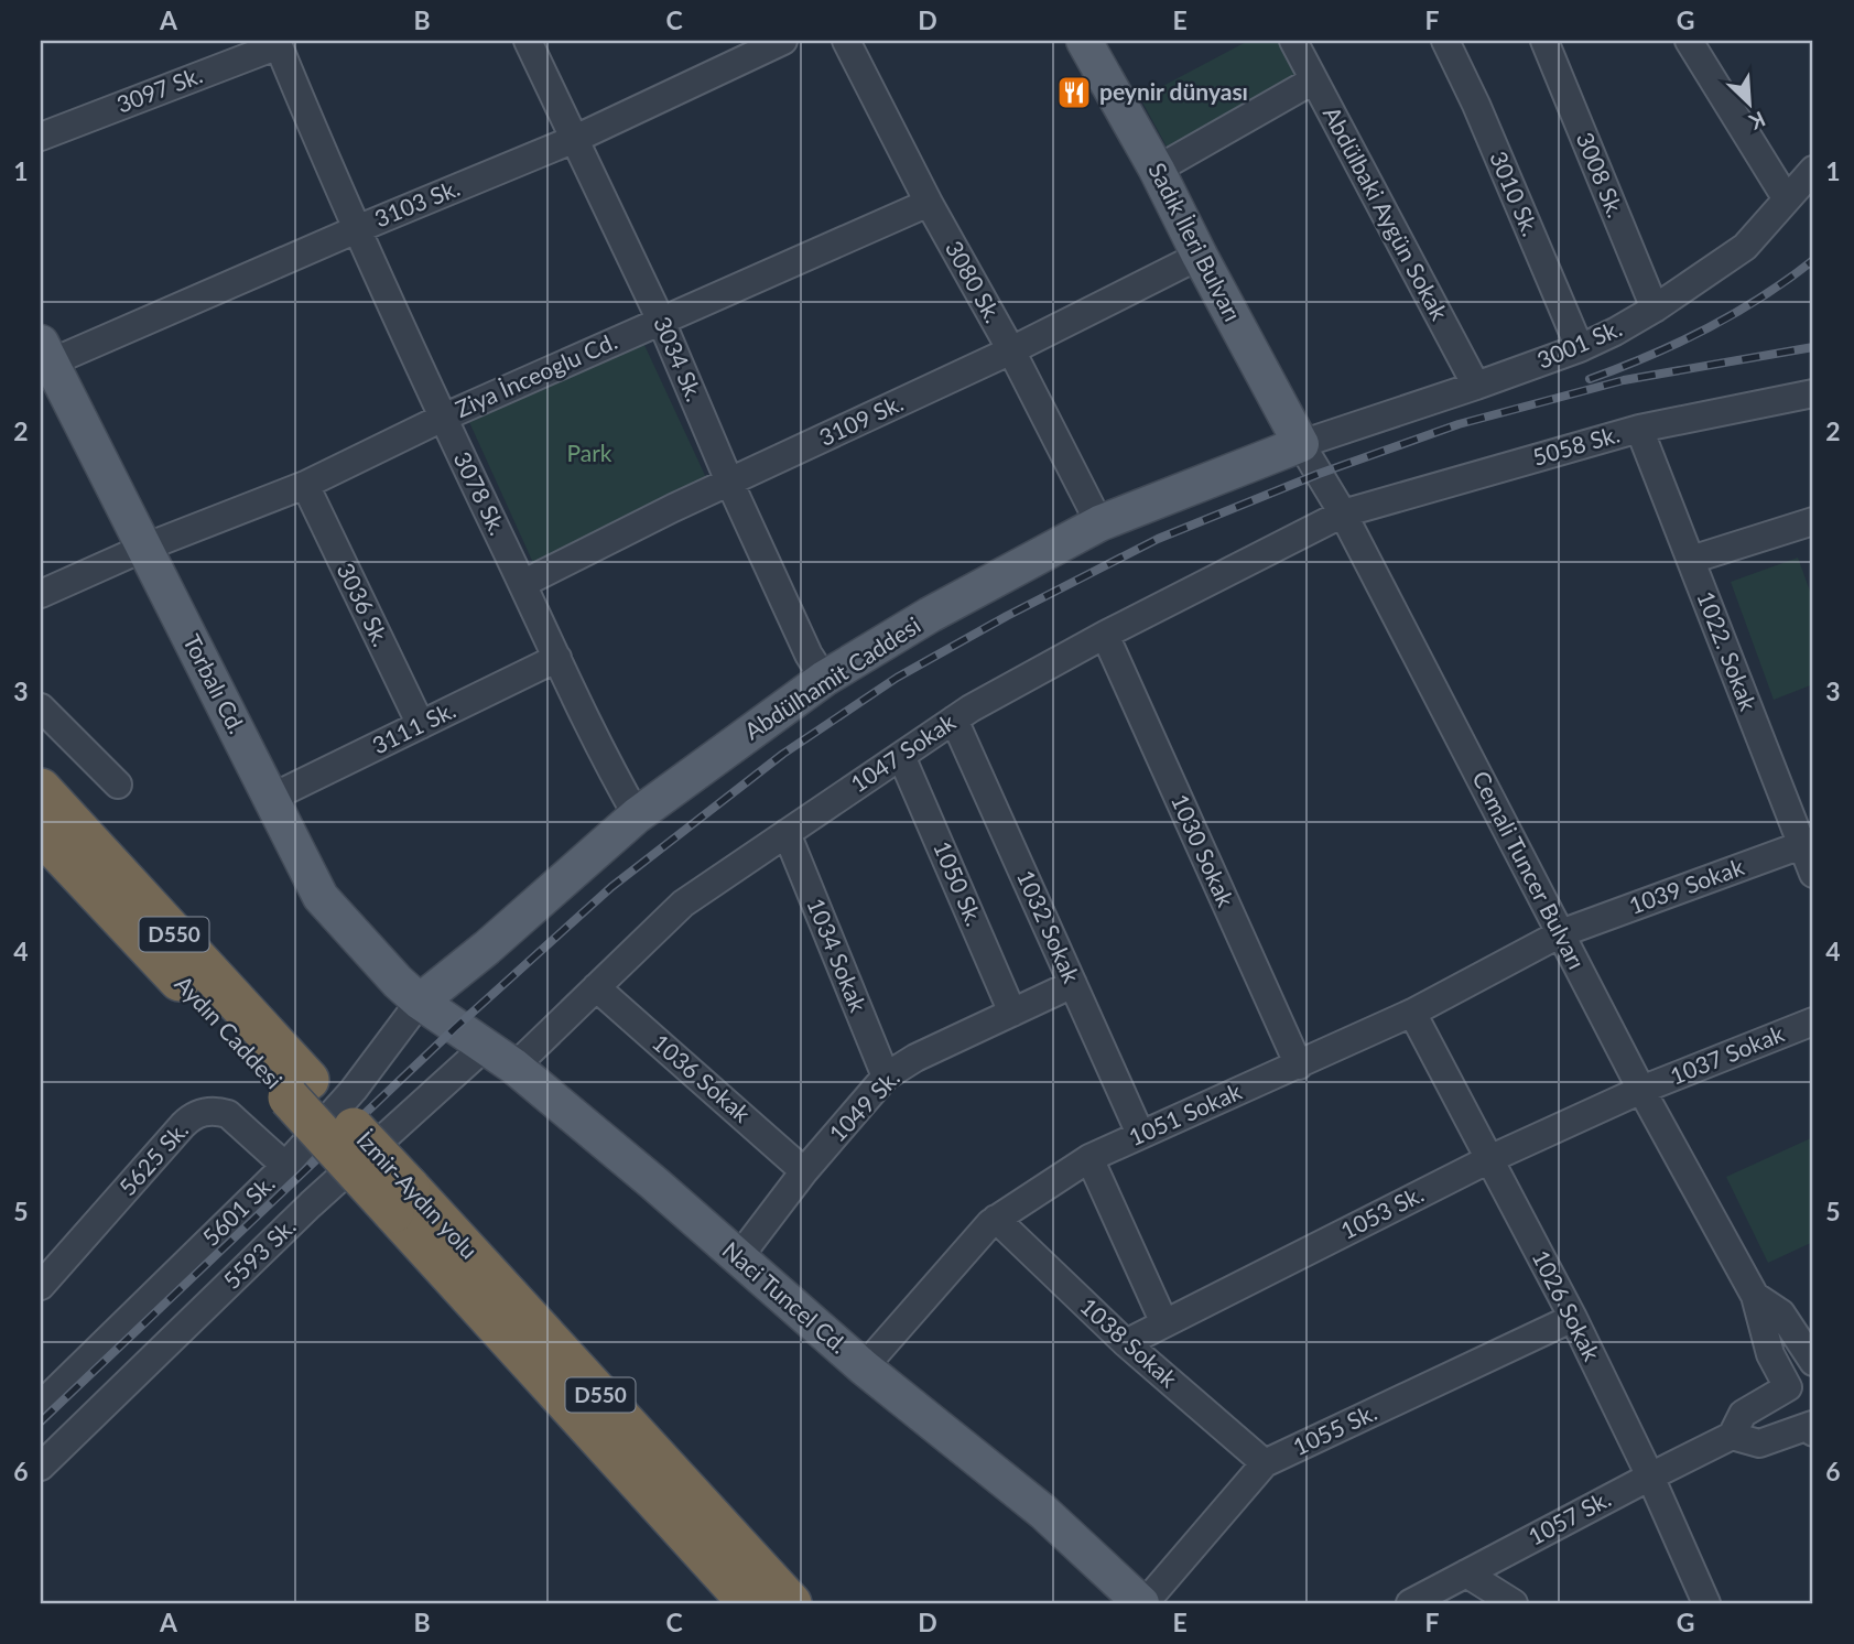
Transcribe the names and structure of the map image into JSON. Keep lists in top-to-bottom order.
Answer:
{
  "streets": {
    "highway": ["D550", "Aydın Caddesi", "İzmir-Aydın yolu"],
    "main road": [
      "Sadık İleri Bulvarı",
      "Abdülhamit Caddesi",
      "Torbalı Cd.",
      "Naci Tuncel Cd."
    ],
    "street": [
      "3097 Sk.",
      "3008 Sk.",
      "3010 Sk.",
      "3103 Sk.",
      "Abdülbaki Aygün Sokak",
      "3080 Sk.",
      "3001 Sk.",
      "3034 Sk.",
      "Ziya İnceoglu Cd.",
      "3109 Sk.",
      "5058 Sk.",
      "3078 Sk.",
      "3036 Sk.",
      "1022. Sokak",
      "3111 Sk.",
      "1047 Sokak",
      "1030 Sokak",
      "Cemali Tuncer Bulvarı",
      "1050 Sk.",
      "1039 Sokak",
      "1032 Sokak",
      "1034 Sokak",
      "1037 Sokak",
      "1036 Sokak",
      "1049 Sk.",
      "1051 Sokak",
      "5625 Sk.",
      "5601 Sk.",
      "1053 Sk.",
      "5593 Sk.",
      "1026 Sokak",
      "1038 Sokak",
      "1055 Sk.",
      "1057 Sk."
    ]
  },
  "crossings": [
    ["3097 Sk.", "3078 Sk."],
    ["3008 Sk.", "3001 Sk."],
    ["3010 Sk.", "3001 Sk."],
    ["3103 Sk.", "3034 Sk."],
    ["3103 Sk.", "3078 Sk."],
    ["3103 Sk.", "Torbalı Cd."],
    ["Abdülbaki Aygün Sokak", "3001 Sk."],
    ["Sadık İleri Bulvarı", "3001 Sk."],
    ["Sadık İleri Bulvarı", "3109 Sk."],
    ["Sadık İleri Bulvarı", "Abdülhamit Caddesi"],
    ["Sadık İleri Bulvarı", "Cemali Tuncer Bulvarı"],
    ["3080 Sk.", "Ziya İnceoglu Cd."],
    ["3080 Sk.", "3109 Sk."],
    ["3080 Sk.", "Abdülhamit Caddesi"],
    ["3001 Sk.", "Abdülhamit Caddesi"],
    ["3001 Sk.", "Cemali Tuncer Bulvarı"],
    ["3034 Sk.", "Ziya İnceoglu Cd."],
    ["3034 Sk.", "3109 Sk."],
    ["3034 Sk.", "Abdülhamit Caddesi"],
    ["Ziya İnceoglu Cd.", "3078 Sk."],
    ["Ziya İnceoglu Cd.", "3036 Sk."],
    ["Ziya İnceoglu Cd.", "Torbalı Cd."],
    ["3109 Sk.", "3078 Sk."],
    ["5058 Sk.", "1022. Sokak"],
    ["5058 Sk.", "1047 Sokak"],
    ["5058 Sk.", "Cemali Tuncer Bulvarı"],
    ["3078 Sk.", "Abdülhamit Caddesi"],
    ["3078 Sk.", "3111 Sk."],
    ["3036 Sk.", "3111 Sk."],
    ["1022. Sokak", "1039 Sokak"],
    ["Abdülhamit Caddesi", "Torbalı Cd."],
    ["Abdülhamit Caddesi", "Cemali Tuncer Bulvarı"],
    ["Abdülhamit Caddesi", "5601 Sk."],
    ["Abdülhamit Caddesi", "Naci Tuncel Cd."],
    ["Torbalı Cd.", "3111 Sk."],
    ["Torbalı Cd.", "5601 Sk."],
    ["Torbalı Cd.", "Naci Tuncel Cd."],
    ["1047 Sokak", "1030 Sokak"],
    ["1047 Sokak", "Cemali Tuncer Bulvarı"],
    ["1047 Sokak", "1050 Sk."],
    ["1047 Sokak", "1032 Sokak"],
    ["1047 Sokak", "1034 Sokak"],
    ["1047 Sokak", "1036 Sokak"],
    ["1047 Sokak", "Naci Tuncel Cd."],
    ["1030 Sokak", "1051 Sokak"],
    ["Cemali Tuncer Bulvarı", "1039 Sokak"],
    ["Cemali Tuncer Bulvarı", "1037 Sokak"],
    ["Cemali Tuncer Bulvarı", "1051 Sokak"],
    ["Cemali Tuncer Bulvarı", "1053 Sk."],
    ["1050 Sk.", "1049 Sk."],
    ["1039 Sokak", "1051 Sokak"],
    ["1032 Sokak", "1049 Sk."],
    ["1032 Sokak", "1051 Sokak"],
    ["1034 Sokak", "1049 Sk."],
    ["Aydın Caddesi", "İzmir-Aydın yolu"],
    ["1037 Sokak", "1053 Sk."],
    ["1036 Sokak", "1049 Sk."],
    ["1049 Sk.", "Naci Tuncel Cd."],
    ["1051 Sokak", "Naci Tuncel Cd."],
    ["1051 Sokak", "1026 Sokak"],
    ["1051 Sokak", "1038 Sokak"],
    ["5625 Sk.", "5601 Sk."],
    ["5601 Sk.", "Naci Tuncel Cd."],
    ["1053 Sk.", "1026 Sokak"],
    ["1053 Sk.", "1038 Sokak"],
    ["5593 Sk.", "Naci Tuncel Cd."],
    ["Naci Tuncel Cd.", "1055 Sk."],
    ["1026 Sokak", "1055 Sk."],
    ["1026 Sokak", "1057 Sk."],
    ["1038 Sokak", "1055 Sk."]
  ],
  "parks": ["Park"],
  "places": {
    "restaurant": ["peynir dünyası"]
  },
  "north": "bottom right",
  "grid": {
    "columns": [
      "A",
      "B",
      "C",
      "D",
      "E",
      "F",
      "G"
    ],
    "rows": [
      "1",
      "2",
      "3",
      "4",
      "5",
      "6"
    ]
  }
}
